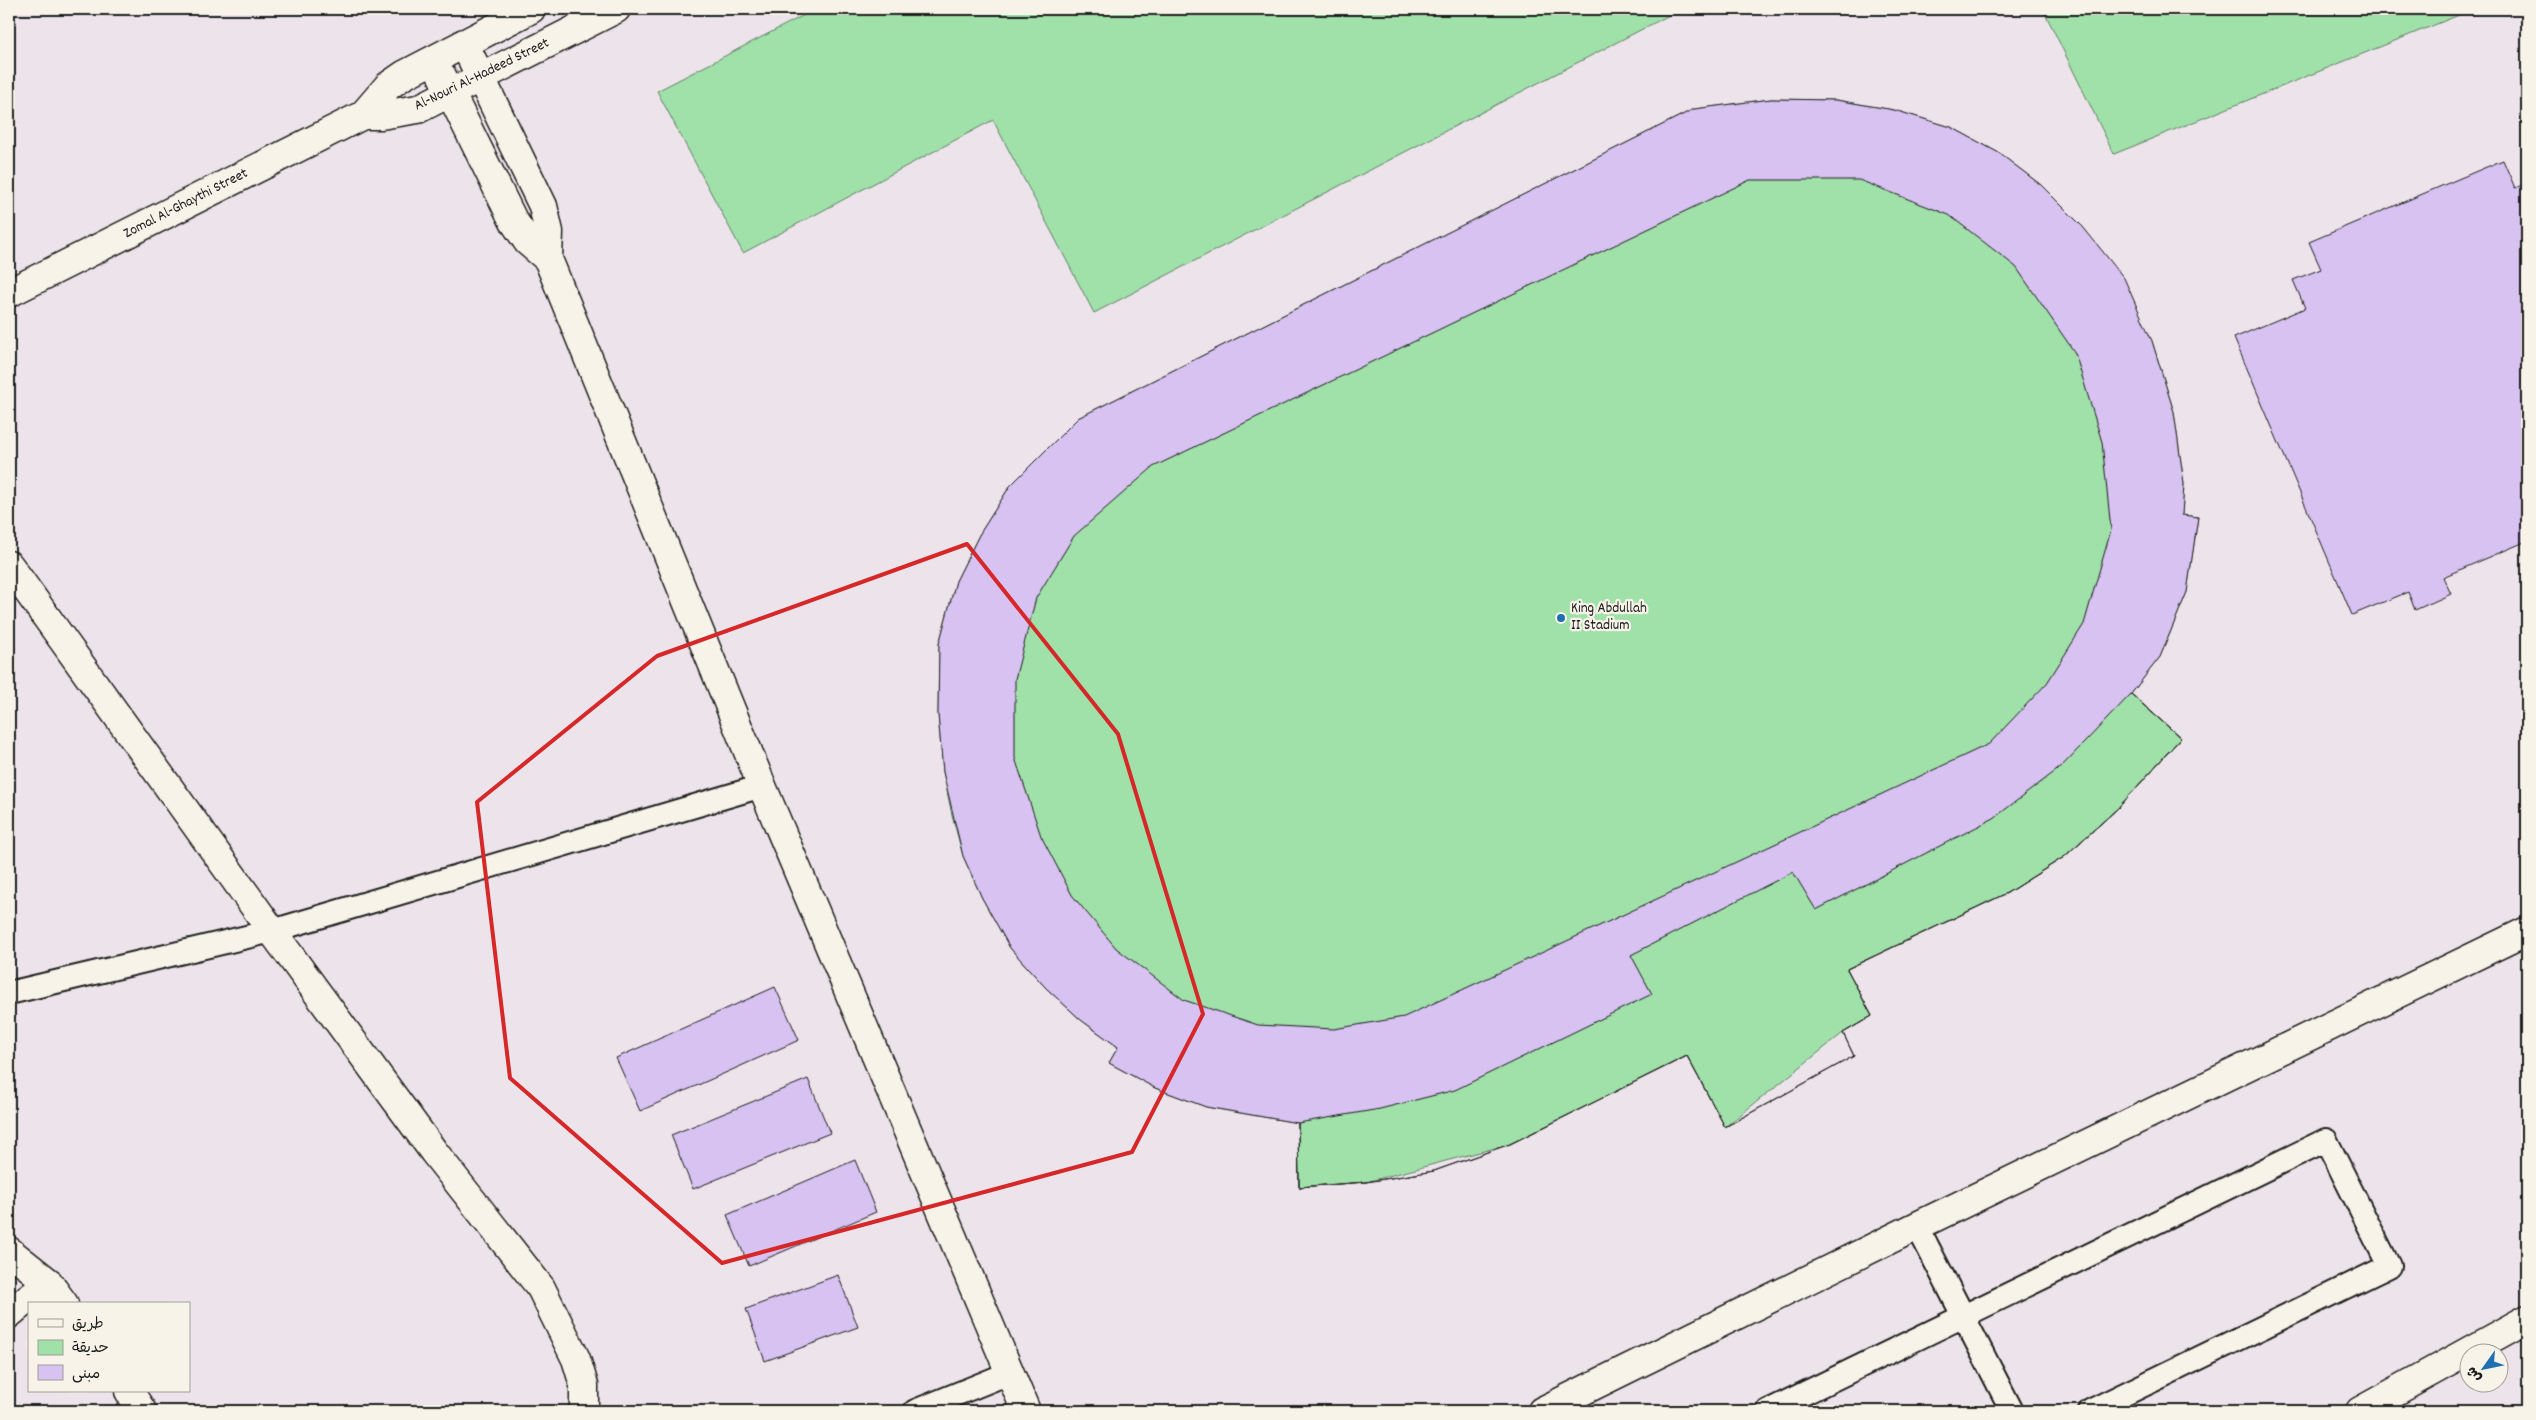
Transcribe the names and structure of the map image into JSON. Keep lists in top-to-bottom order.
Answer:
{
  "streets": {
    "street": ["Al-Nouri Al-Hadeed Street", "Zomal Al-Ghaythi Street"]
  },
  "crossings": [
    ["Al-Nouri Al-Hadeed Street", "Zomal Al-Ghaythi Street"]
  ],
  "places": ["King Abdullah II Stadium"],
  "legend": ["طريق", "حديقة", "مبنى"],
  "north": "bottom left"
}
